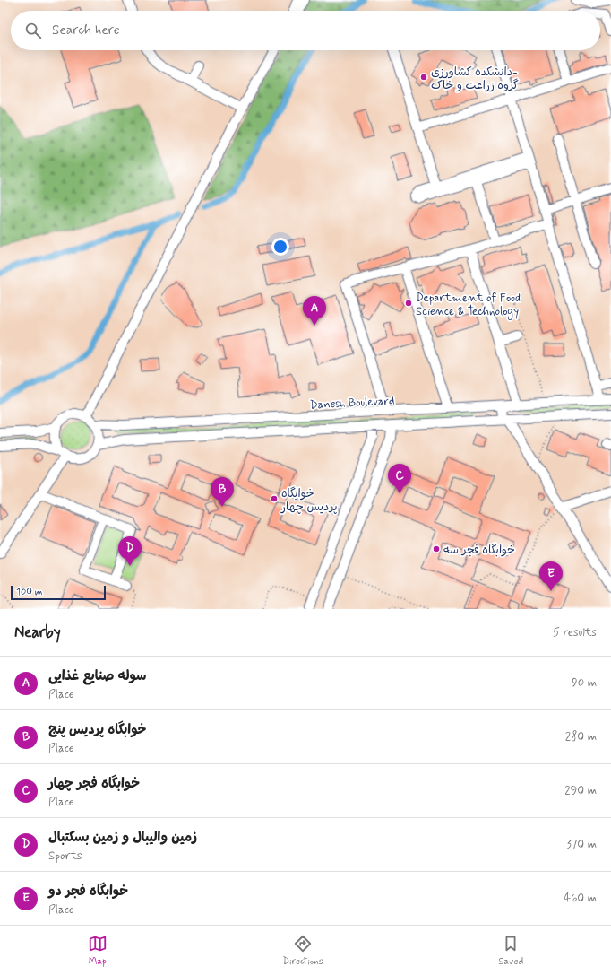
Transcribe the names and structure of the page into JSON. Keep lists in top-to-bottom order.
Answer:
{
  "streets": {
    "street": ["Danesh Boulevard"]
  },
  "places": [
    "دانشکده کشاورزی- گروه زراعت و خاک",
    "Department of Food Science & Technology",
    "خوابگاه پردیس چهار",
    "خوابگاه فجر سه"
  ],
  "scale_bar": "100 m",
  "page": {
    "search": "Search here",
    "pins": [
      "A",
      "C",
      "B",
      "D",
      "E"
    ],
    "scale": "100 m",
    "heading": ["Nearby", "5 results"],
    "list": [
      {
        "mark": "A",
        "name": "سوله صنایع غذایی",
        "note": "Place",
        "value": "90 m"
      },
      {
        "mark": "B",
        "name": "خوابگاه پردیس پنج",
        "note": "Place",
        "value": "280 m"
      },
      {
        "mark": "C",
        "name": "خوابگاه فجر چهار",
        "note": "Place",
        "value": "290 m"
      },
      {
        "mark": "D",
        "name": "زمین والیبال و زمین بسکتبال",
        "note": "Sports",
        "value": "370 m"
      },
      {
        "mark": "E",
        "name": "خوابگاه فجر دو",
        "note": "Place",
        "value": "460 m"
      }
    ],
    "nav": ["Map", "Directions", "Saved"]
  }
}
